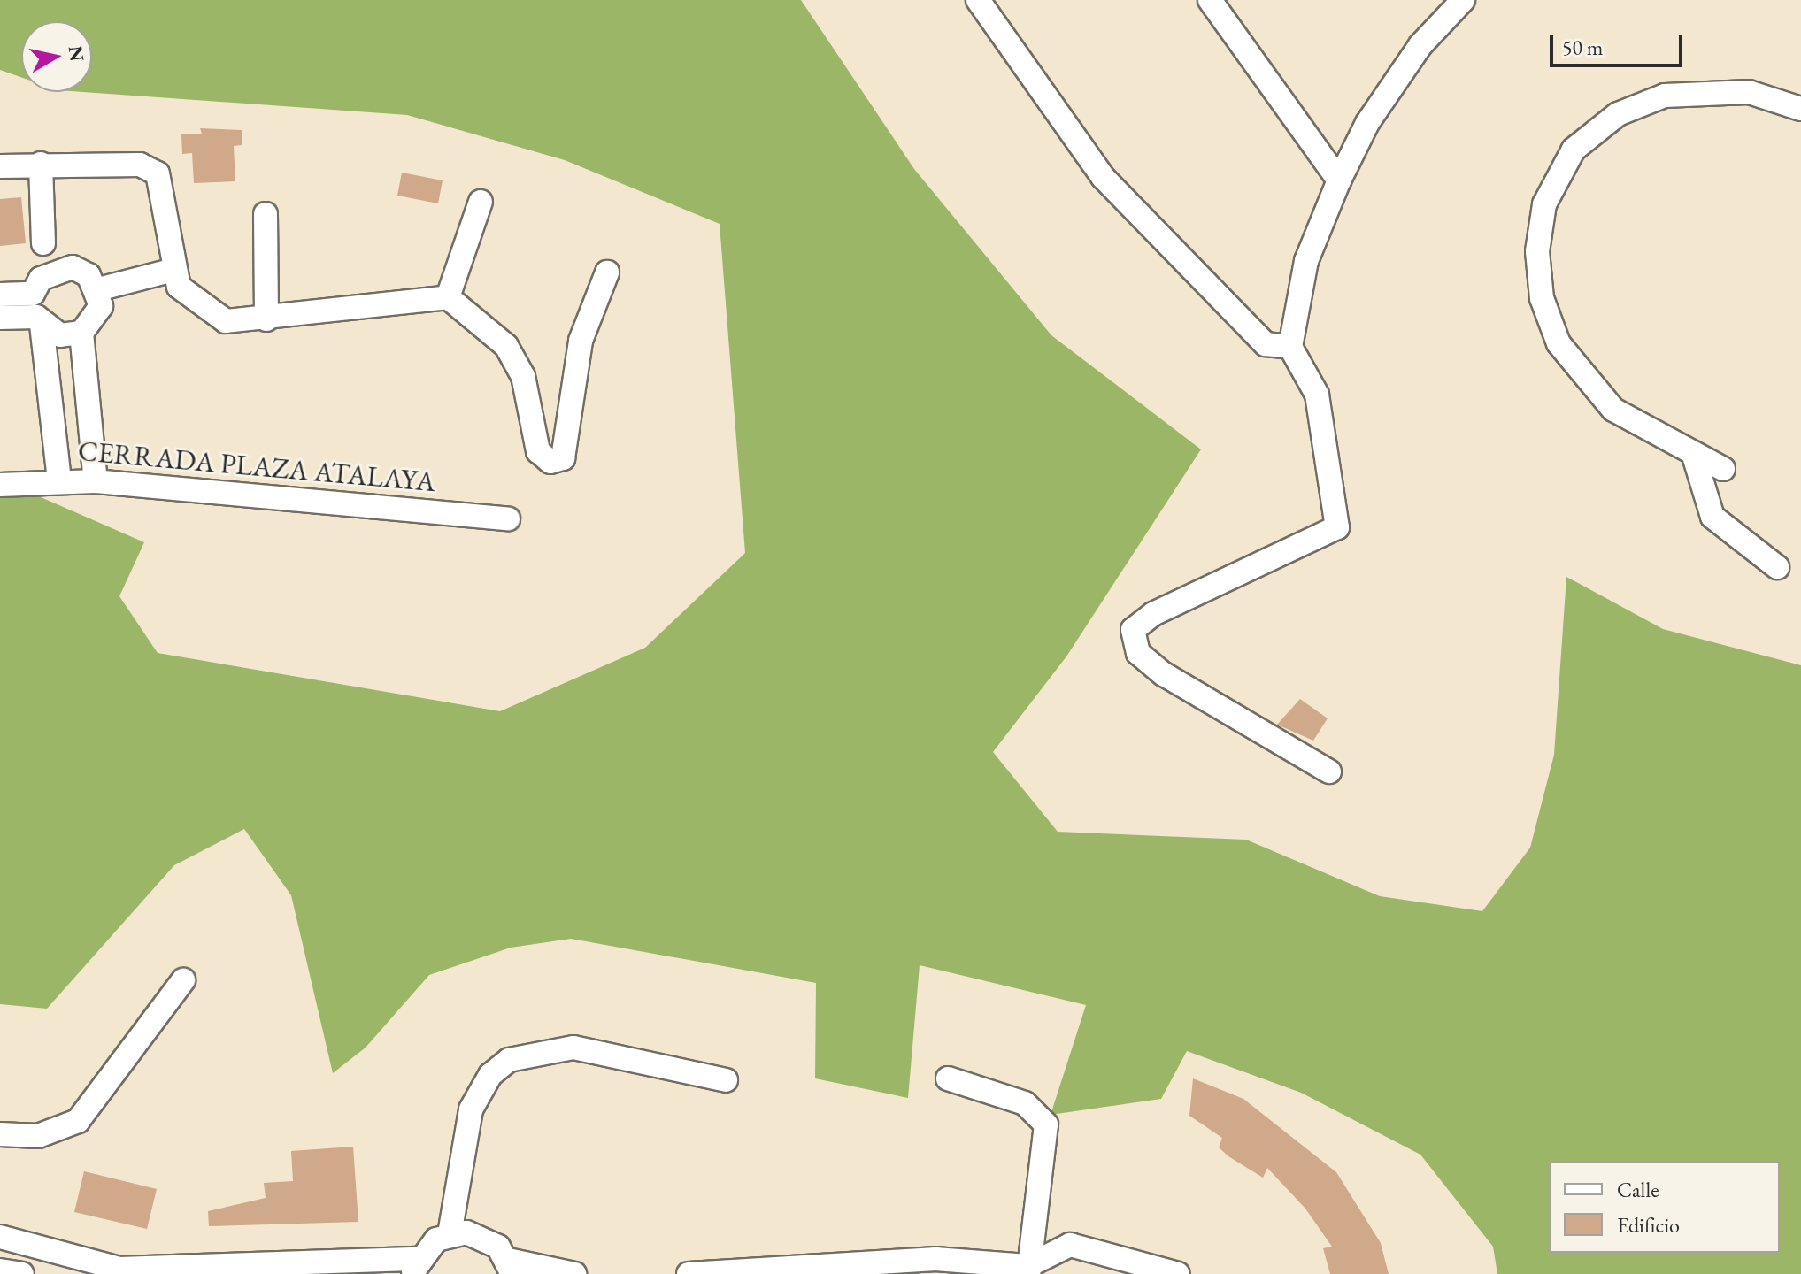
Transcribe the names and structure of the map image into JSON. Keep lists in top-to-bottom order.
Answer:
{
  "streets": {
    "street": ["CERRADA PLAZA ATALAYA"]
  },
  "legend": ["Calle", "Edificio"],
  "scale_bar": "50 m",
  "north": "right"
}
